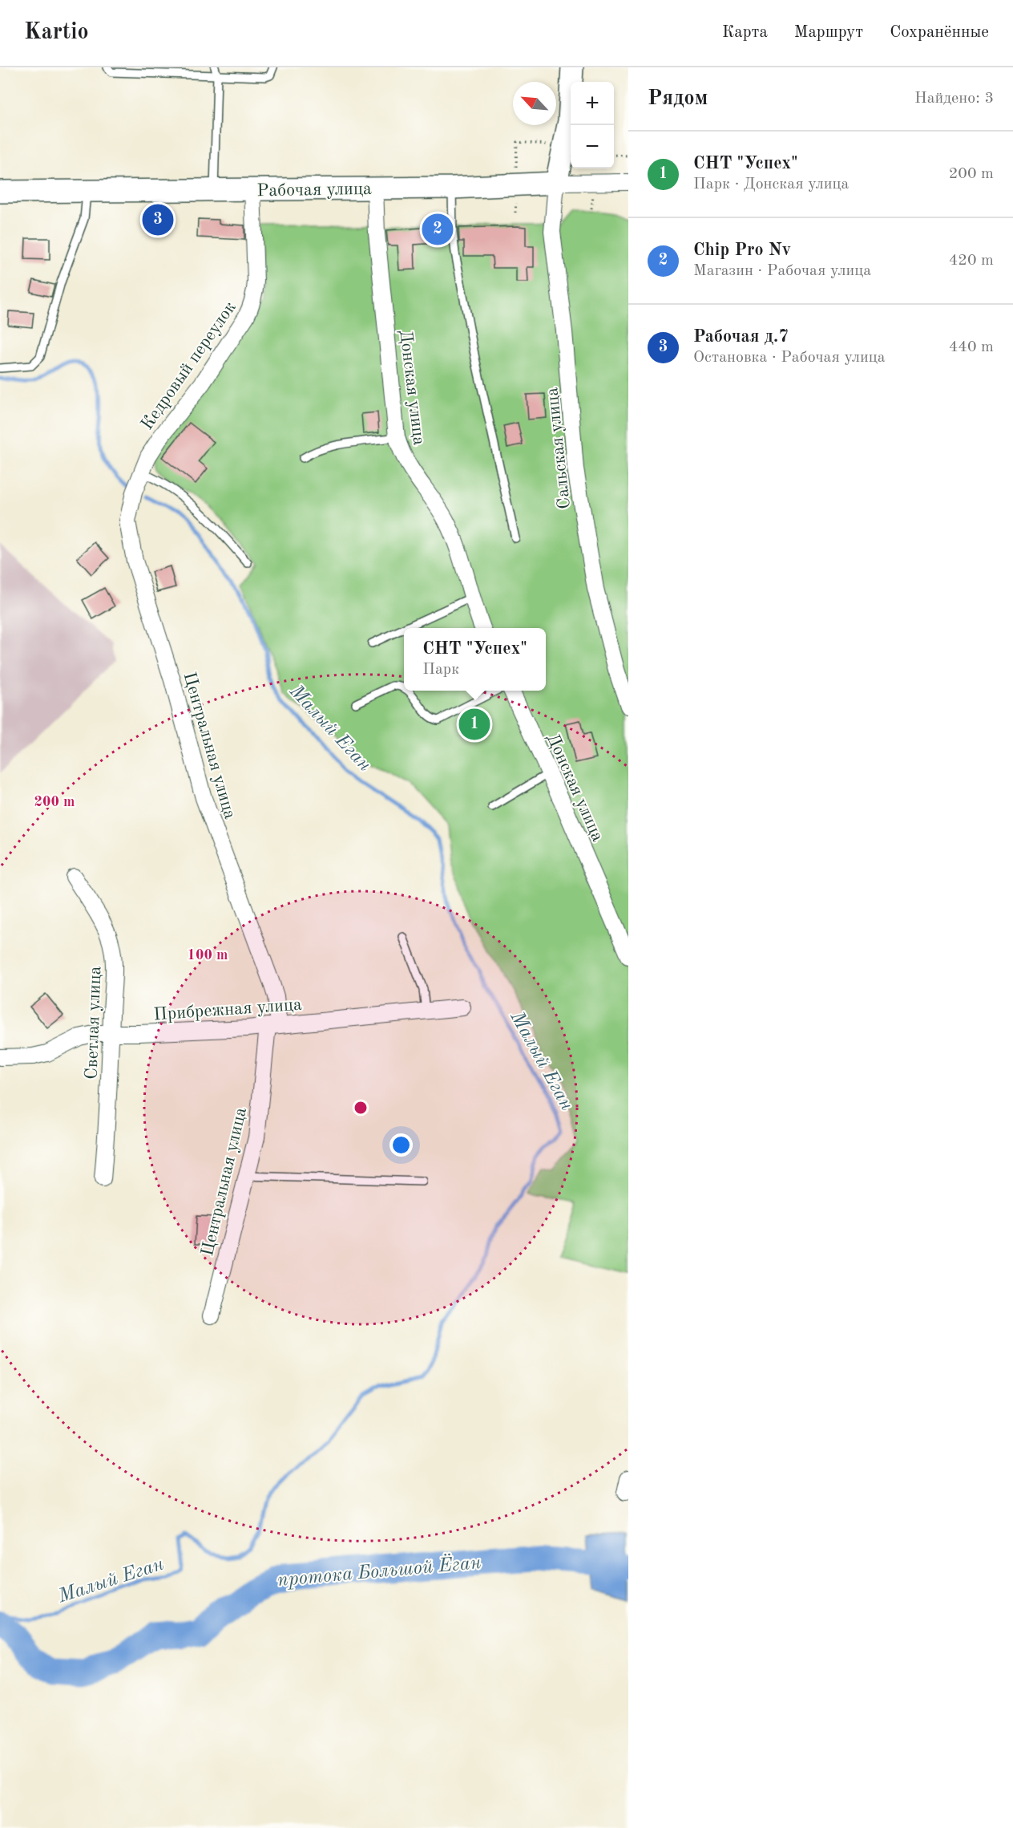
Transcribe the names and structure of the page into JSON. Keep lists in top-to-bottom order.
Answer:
{
  "streets": {
    "street": [
      "Рабочая улица",
      "Кедровый переулок",
      "Донская улица",
      "Сальская улица",
      "Центральная улица",
      "Прибрежная улица",
      "Светлая улица"
    ]
  },
  "crossings": [
    ["Рабочая улица", "Кедровый переулок"],
    ["Рабочая улица", "Донская улица"],
    ["Рабочая улица", "Сальская улица"],
    ["Кедровый переулок", "Центральная улица"],
    ["Центральная улица", "Прибрежная улица"],
    ["Прибрежная улица", "Светлая улица"]
  ],
  "water": ["Малый Еган", "протока Большой Ёган"],
  "north": "top left",
  "page": {
    "header": "Kartio",
    "nav": ["Карта", "Маршрут", "Сохранённые"],
    "heading": ["Рядом", "Найдено: 3"],
    "map_buttons": ["+", "−"],
    "list": [
      {
        "mark": "1",
        "name": "СНТ \"Успех\"",
        "note": "Парк · Донская улица",
        "value": "200 m"
      },
      {
        "mark": "2",
        "name": "Chip Pro Nv",
        "note": "Магазин · Рабочая улица",
        "value": "420 m"
      },
      {
        "mark": "3",
        "name": "Рабочая д.7",
        "note": "Остановка · Рабочая улица",
        "value": "440 m"
      }
    ],
    "pins": ["3", "2", "1"],
    "popup": ["СНТ \"Успех\"", "Парк"]
  },
  "rings": ["200 m", "100 m"]
}
